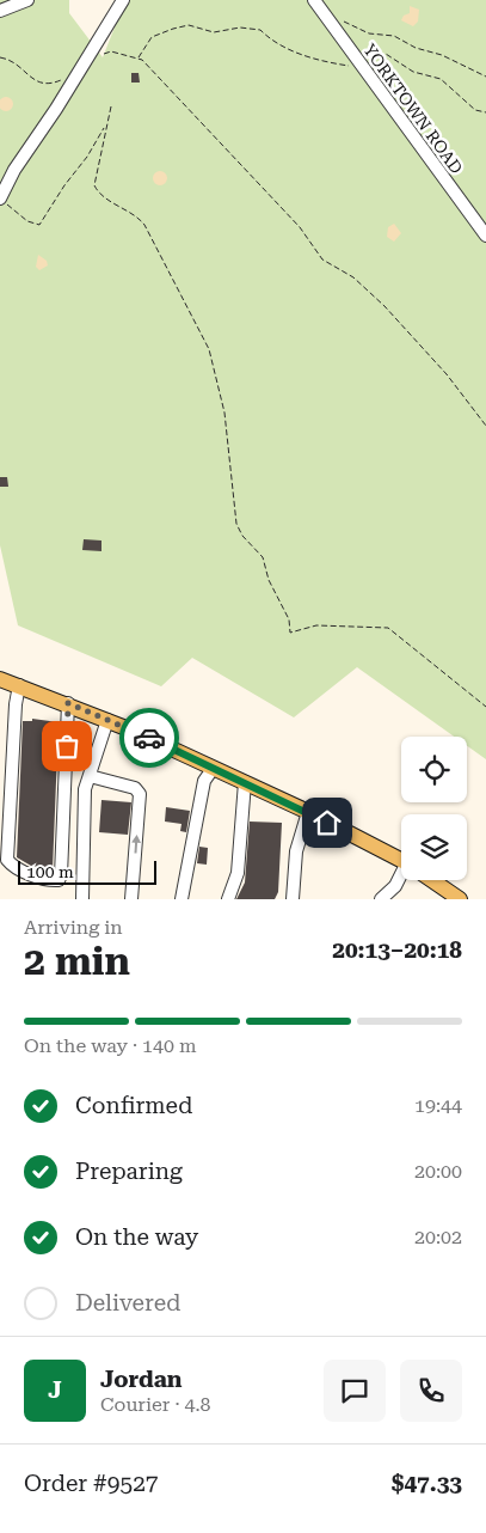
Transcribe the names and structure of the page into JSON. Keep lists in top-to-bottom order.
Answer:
{
  "streets": {
    "street": ["YORKTOWN ROAD"]
  },
  "scale_bar": "100 m",
  "page": {
    "scale": "100 m",
    "heading": ["2 min", "Arriving in", "20:13–20:18"],
    "panel": [
      "Jordan",
      "Courier · 4.8",
      "Order #9527",
      "$47.33"
    ],
    "bar": "On the way · 140 m",
    "list": [
      ["Confirmed", "19:44"],
      ["Preparing", "20:00"],
      ["On the way", "20:02"],
      "Delivered"
    ],
    "round": "J"
  }
}
